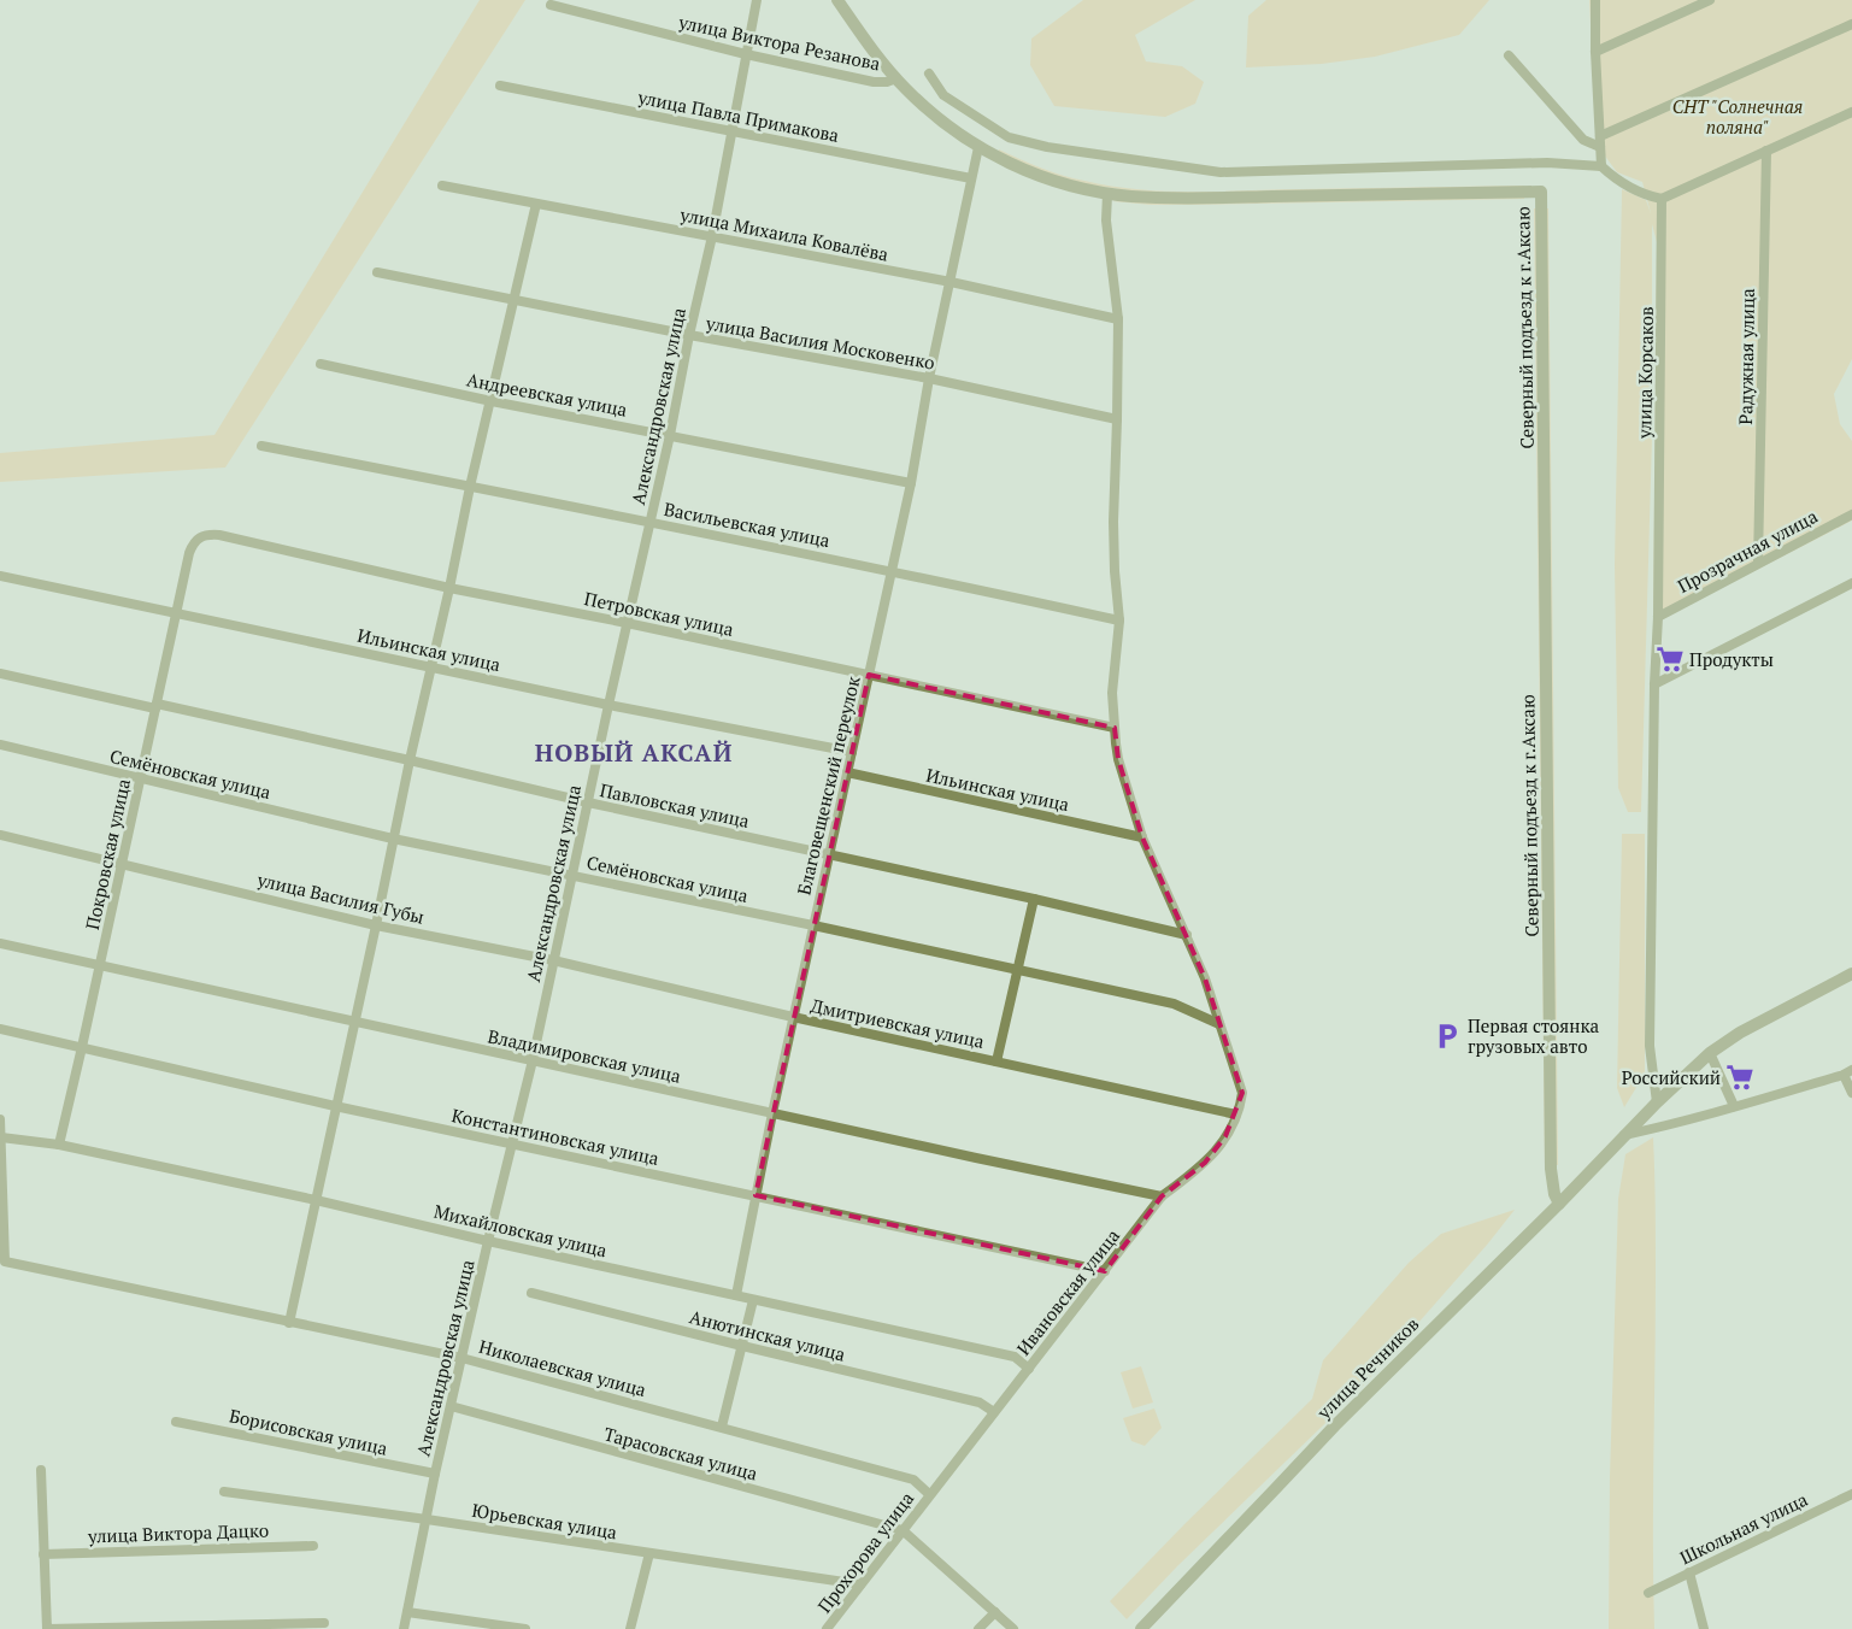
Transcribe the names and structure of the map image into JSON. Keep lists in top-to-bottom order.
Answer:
{
  "streets": {
    "street": [
      "улица Виктора Резанова",
      "улица Павла Примакова",
      "улица Михаила Ковалёва",
      "Северный подъезд к г.Аксаю",
      "улица Василия Московенко",
      "Радужная улица",
      "улица Корсаков",
      "Андреевская улица",
      "Александровская улица",
      "Васильевская улица",
      "Прозрачная улица",
      "Петровская улица",
      "Ильинская улица",
      "Семёновская улица",
      "Благовещенский переулок",
      "Павловская улица",
      "Покровская улица",
      "улица Василия Губы",
      "Дмитриевская улица",
      "Владимировская улица",
      "Константиновская улица",
      "Михайловская улица",
      "Ивановская улица",
      "Анютинская улица",
      "Николаевская улица",
      "улица Речников",
      "Борисовская улица",
      "Тарасовская улица",
      "Юрьевская улица",
      "Школьная улица",
      "улица Виктора Дацко",
      "Прохорова улица"
    ]
  },
  "crossings": [
    ["улица Виктора Резанова", "Северный подъезд к г.Аксаю"],
    ["улица Виктора Резанова", "Александровская улица"],
    ["улица Павла Примакова", "Александровская улица"],
    ["улица Павла Примакова", "Благовещенский переулок"],
    ["улица Михаила Ковалёва", "Александровская улица"],
    ["улица Михаила Ковалёва", "Благовещенский переулок"],
    ["Северный подъезд к г.Аксаю", "Благовещенский переулок"],
    ["Северный подъезд к г.Аксаю", "улица Речников"],
    ["улица Василия Московенко", "Александровская улица"],
    ["улица Василия Московенко", "Благовещенский переулок"],
    ["Радужная улица", "Прозрачная улица"],
    ["улица Корсаков", "Прозрачная улица"],
    ["улица Корсаков", "улица Речников"],
    ["Андреевская улица", "Александровская улица"],
    ["Андреевская улица", "Благовещенский переулок"],
    ["Александровская улица", "Васильевская улица"],
    ["Александровская улица", "Петровская улица"],
    ["Александровская улица", "Ильинская улица"],
    ["Александровская улица", "Семёновская улица"],
    ["Александровская улица", "Павловская улица"],
    ["Александровская улица", "улица Василия Губы"],
    ["Александровская улица", "Дмитриевская улица"],
    ["Александровская улица", "Владимировская улица"],
    ["Александровская улица", "Константиновская улица"],
    ["Александровская улица", "Михайловская улица"],
    ["Александровская улица", "Николаевская улица"],
    ["Александровская улица", "Борисовская улица"],
    ["Александровская улица", "Тарасовская улица"],
    ["Александровская улица", "Юрьевская улица"],
    ["Васильевская улица", "Благовещенский переулок"],
    ["Петровская улица", "Благовещенский переулок"],
    ["Петровская улица", "Покровская улица"],
    ["Ильинская улица", "Благовещенский переулок"],
    ["Ильинская улица", "Покровская улица"],
    ["Семёновская улица", "Благовещенский переулок"],
    ["Семёновская улица", "Покровская улица"],
    ["Благовещенский переулок", "Павловская улица"],
    ["Благовещенский переулок", "Дмитриевская улица"],
    ["Благовещенский переулок", "Владимировская улица"],
    ["Благовещенский переулок", "Константиновская улица"],
    ["Благовещенский переулок", "Михайловская улица"],
    ["Павловская улица", "Покровская улица"],
    ["Покровская улица", "улица Василия Губы"],
    ["Покровская улица", "Владимировская улица"],
    ["Покровская улица", "Константиновская улица"],
    ["Покровская улица", "Михайловская улица"],
    ["улица Василия Губы", "Дмитриевская улица"],
    ["Дмитриевская улица", "Ивановская улица"],
    ["Владимировская улица", "Ивановская улица"],
    ["Константиновская улица", "Ивановская улица"],
    ["Михайловская улица", "Ивановская улица"],
    ["Михайловская улица", "Николаевская улица"],
    ["Ивановская улица", "Анютинская улица"],
    ["Ивановская улица", "Николаевская улица"],
    ["Ивановская улица", "Прохорова улица"],
    ["Николаевская улица", "Прохорова улица"],
    ["Тарасовская улица", "Прохорова улица"],
    ["Юрьевская улица", "Прохорова улица"]
  ],
  "districts": ["НОВЫЙ АКСАЙ"],
  "parks": ["СНТ \"Солнечная поляна\""],
  "places": {
    "supermarket": ["Продукты", "Российский"],
    "parking": ["Первая стоянка грузовых авто"]
  }
}
